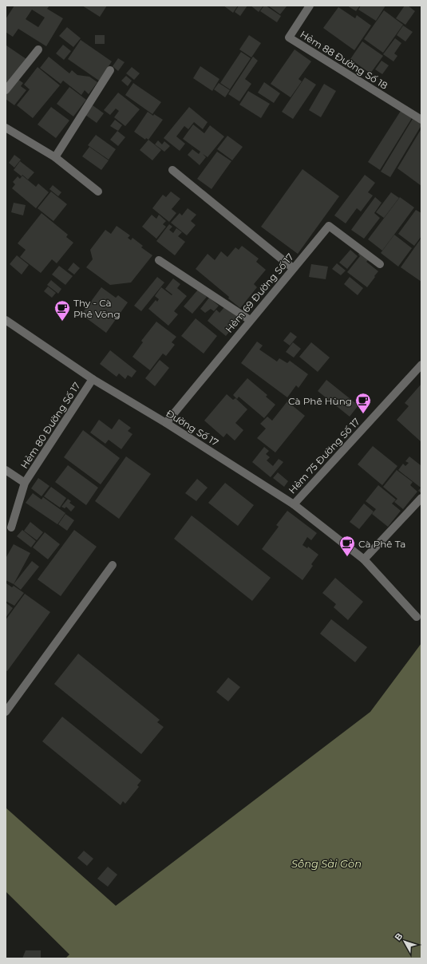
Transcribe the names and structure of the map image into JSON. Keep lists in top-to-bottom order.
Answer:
{
  "streets": {
    "street": [
      "Hẻm 88 Đường Số 18",
      "Hẻm 69 Đường Số 17",
      "Hẻm 80 Đường Số 17",
      "Đường Số 17",
      "Hẻm 75 Đường Số 17"
    ]
  },
  "crossings": [
    ["Hẻm 69 Đường Số 17", "Đường Số 17"],
    ["Hẻm 80 Đường Số 17", "Đường Số 17"],
    ["Đường Số 17", "Hẻm 75 Đường Số 17"]
  ],
  "water": ["Sông Sài Gòn"],
  "places": {
    "cafe": ["Thy - Cà Phê Võng", "Cà Phê Hùng", "Cà Phê Ta"]
  },
  "north": "top left"
}
